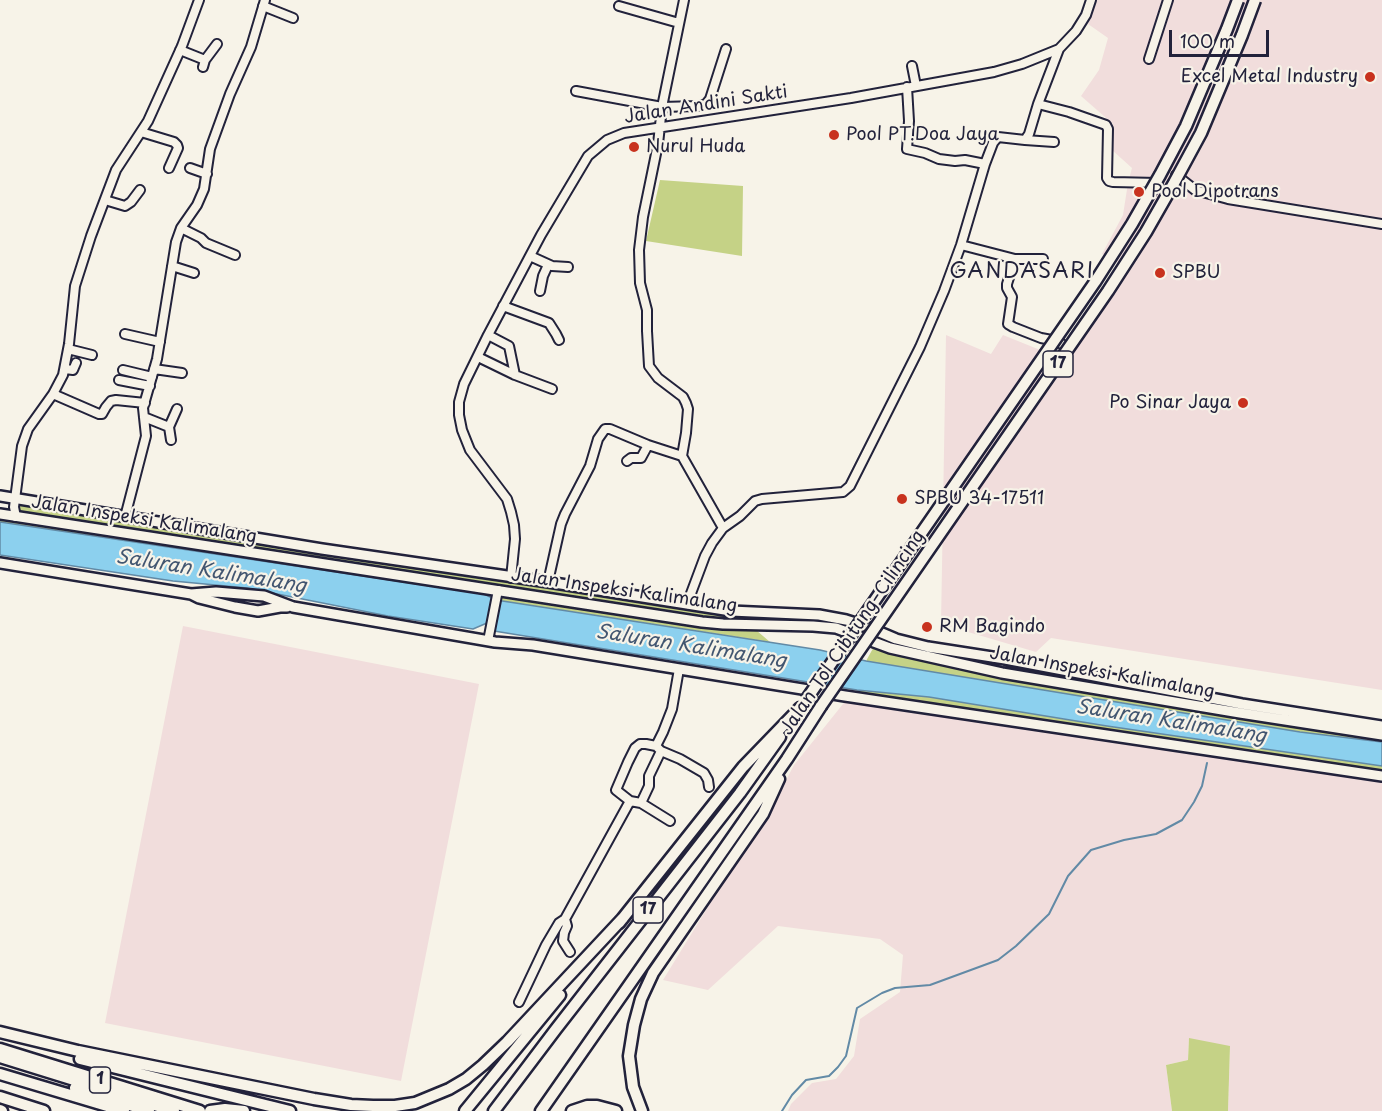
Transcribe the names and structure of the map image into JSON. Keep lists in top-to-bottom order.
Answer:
{
  "streets": {
    "highway": ["17", "Jalan Tol Cibitung–Cilincing", "1"],
    "main road": ["Jalan Inspeksi Kalimalang"],
    "street": ["Jalan Andini Sakti"]
  },
  "crossings": [
    ["Jalan Andini Sakti", "Jalan Inspeksi Kalimalang"],
    ["17", "Jalan Tol Cibitung–Cilincing"]
  ],
  "districts": ["GANDASARI"],
  "water": ["Saluran Kalimalang"],
  "places": [
    "Excel Metal Industry",
    "Pool PT.Doa Jaya",
    "Nurul Huda",
    "Pool Dipotrans",
    "SPBU",
    "Po Sinar Jaya",
    "SPBU 34-17511",
    "RM Bagindo"
  ],
  "scale_bar": "100 m"
}
